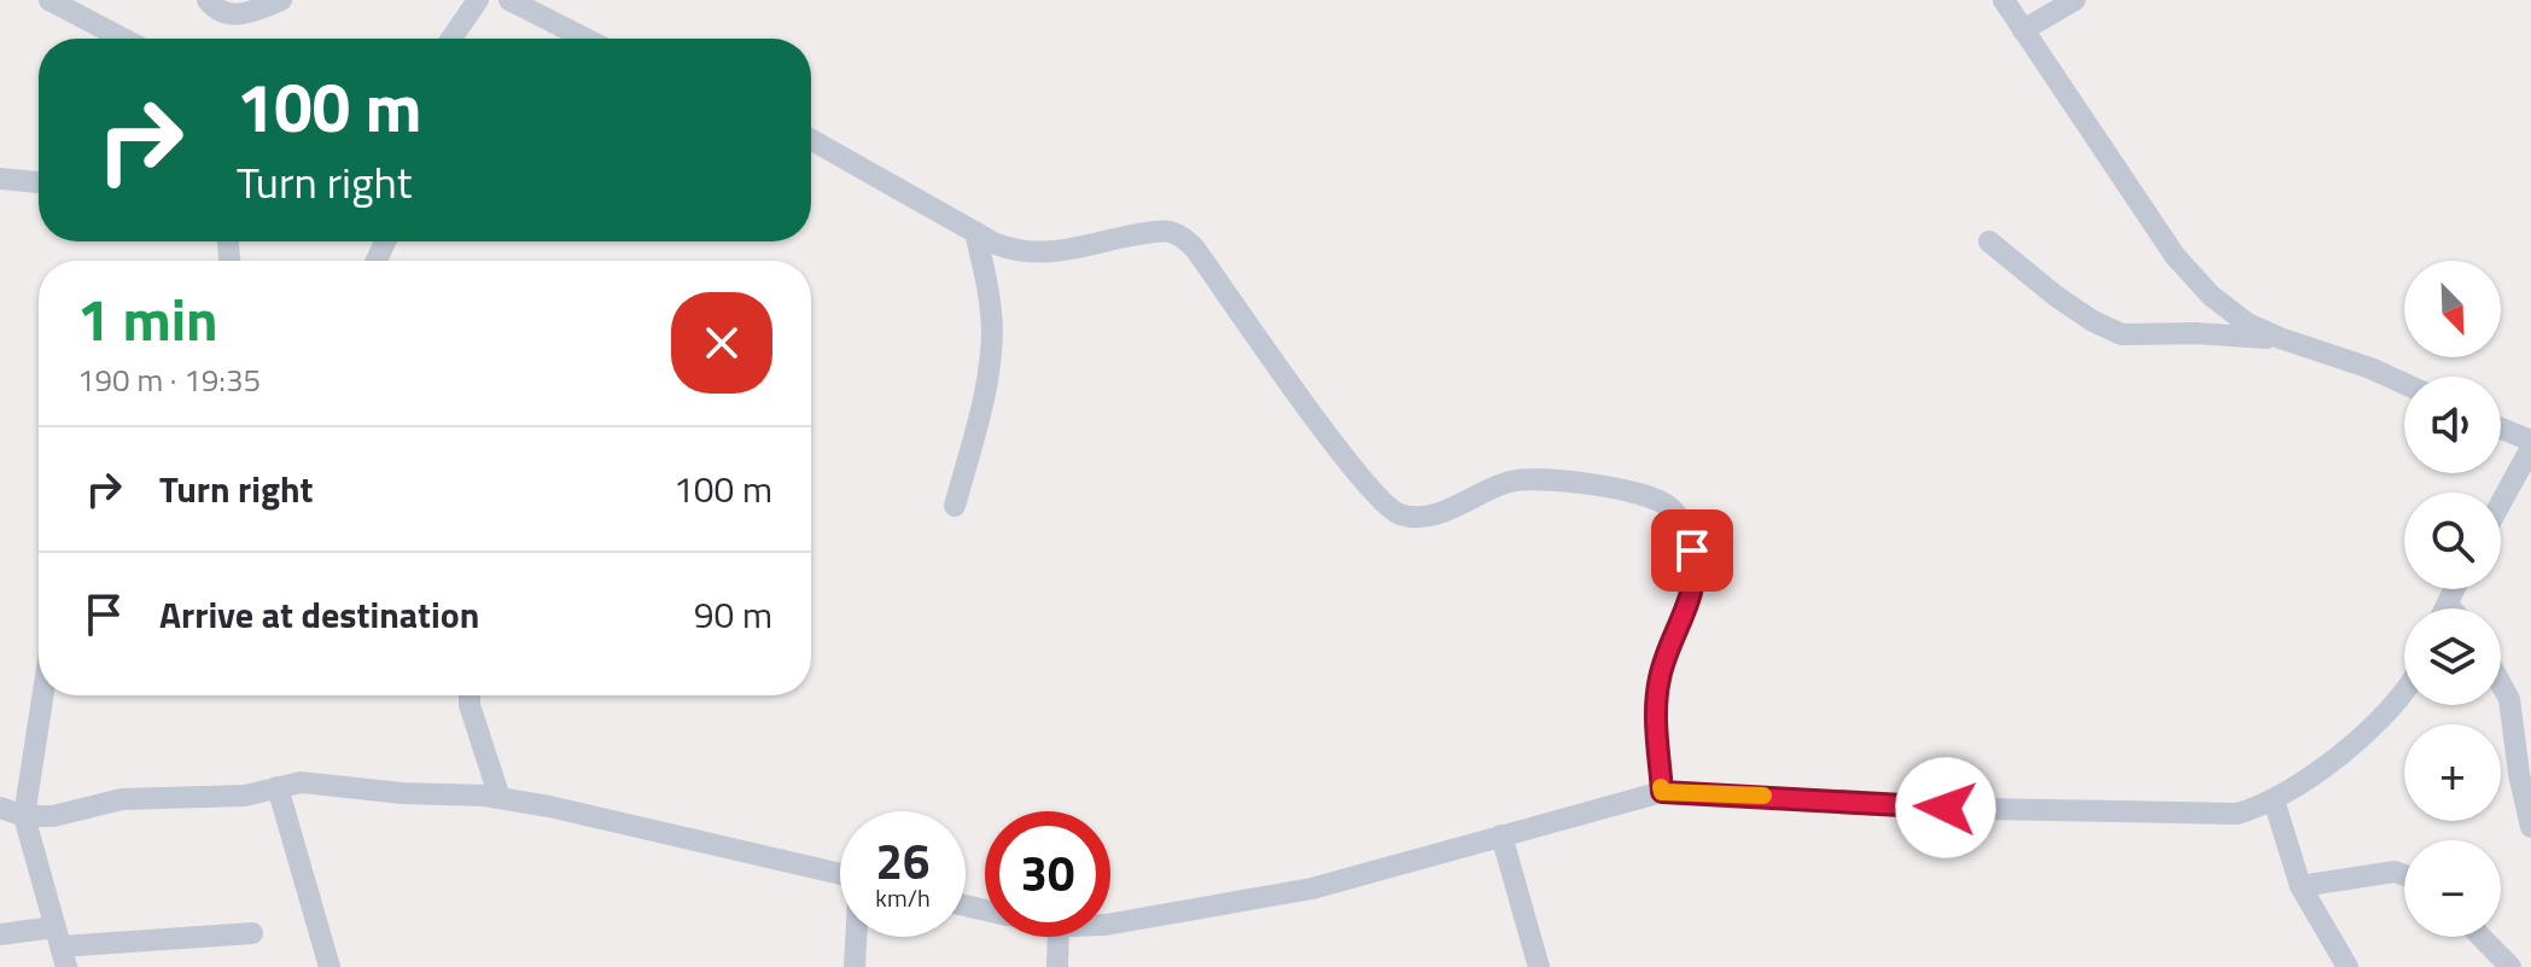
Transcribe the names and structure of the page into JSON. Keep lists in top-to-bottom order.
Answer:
{
  "north": "bottom right",
  "page": {
    "turn": ["100 m", "Turn right"],
    "map_buttons": ["+", "−"],
    "heading": ["1 min", "190 m · 19:35"],
    "list": [
      {
        "name": "Turn right",
        "value": "100 m"
      },
      {
        "name": "Arrive at destination",
        "value": "90 m"
      }
    ],
    "speed": "26 km/h",
    "limit": "30"
  }
}
